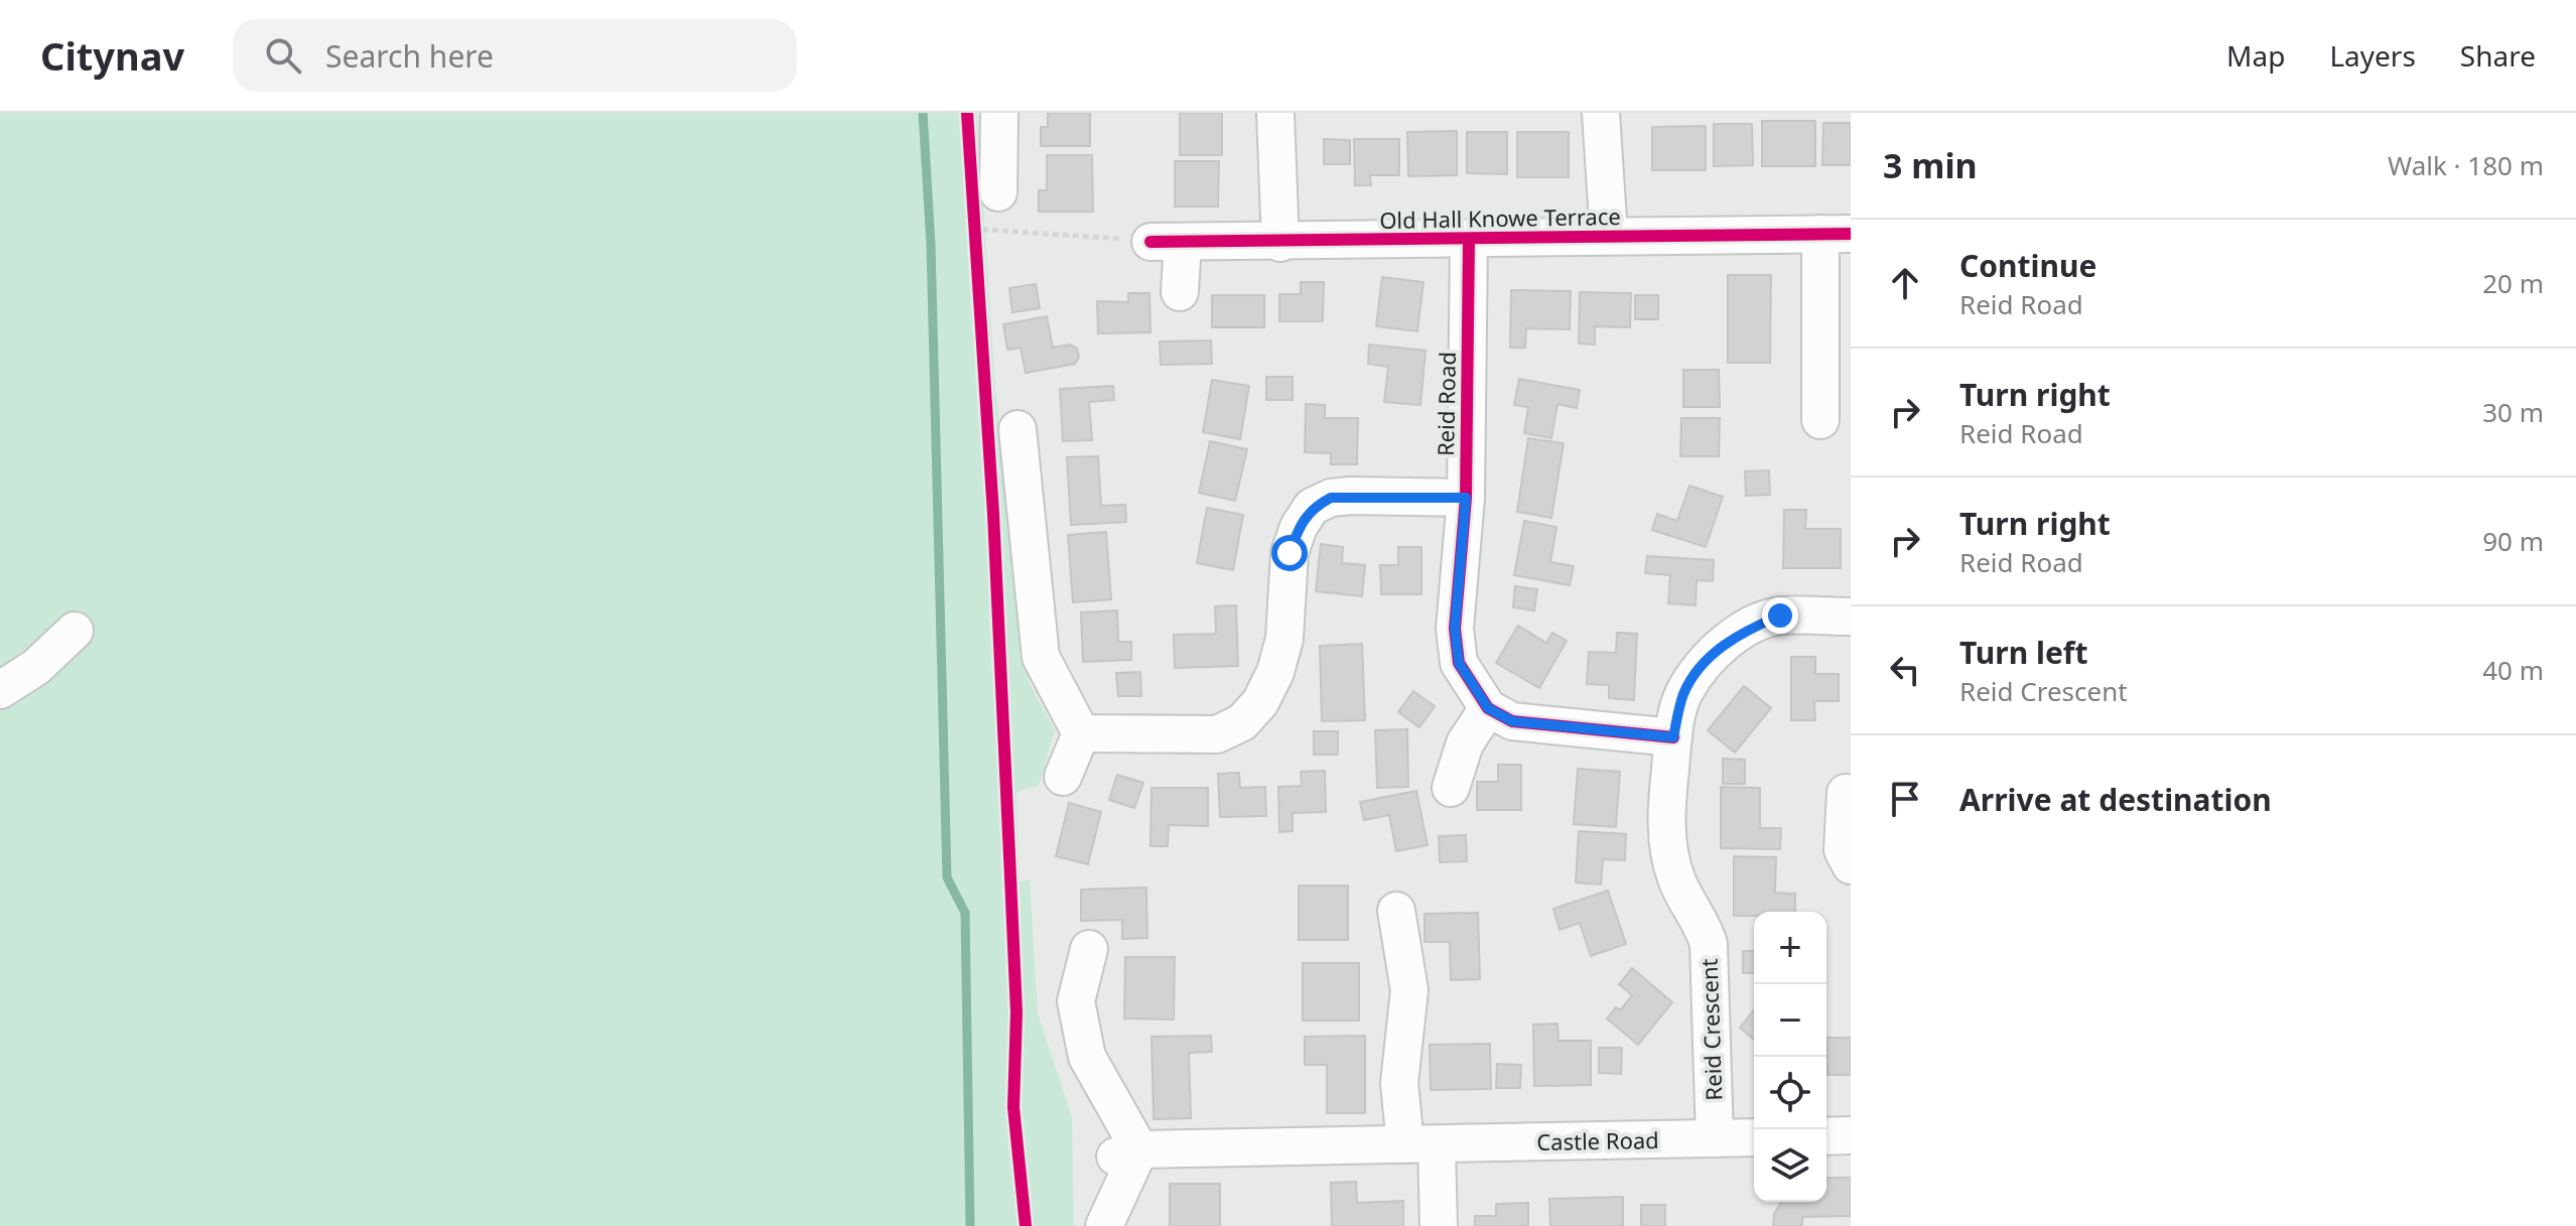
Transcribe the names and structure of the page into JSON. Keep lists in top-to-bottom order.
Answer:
{
  "streets": {
    "street": [
      "Old Hall Knowe Terrace",
      "Reid Road",
      "Reid Crescent",
      "Castle Road"
    ]
  },
  "crossings": [
    ["Old Hall Knowe Terrace", "Reid Road"],
    ["Reid Crescent", "Castle Road"]
  ],
  "page": {
    "header": "Citynav",
    "search": "Search here",
    "nav": ["Map", "Layers", "Share"],
    "heading": ["3 min", "Walk · 180 m"],
    "list": [
      ["Continue", "Reid Road", "20 m"],
      ["Turn right", "Reid Road", "30 m"],
      ["Turn right", "Reid Road", "90 m"],
      ["Turn left", "Reid Crescent", "40 m"],
      "Arrive at destination"
    ],
    "map_buttons": ["+", "−"]
  }
}
